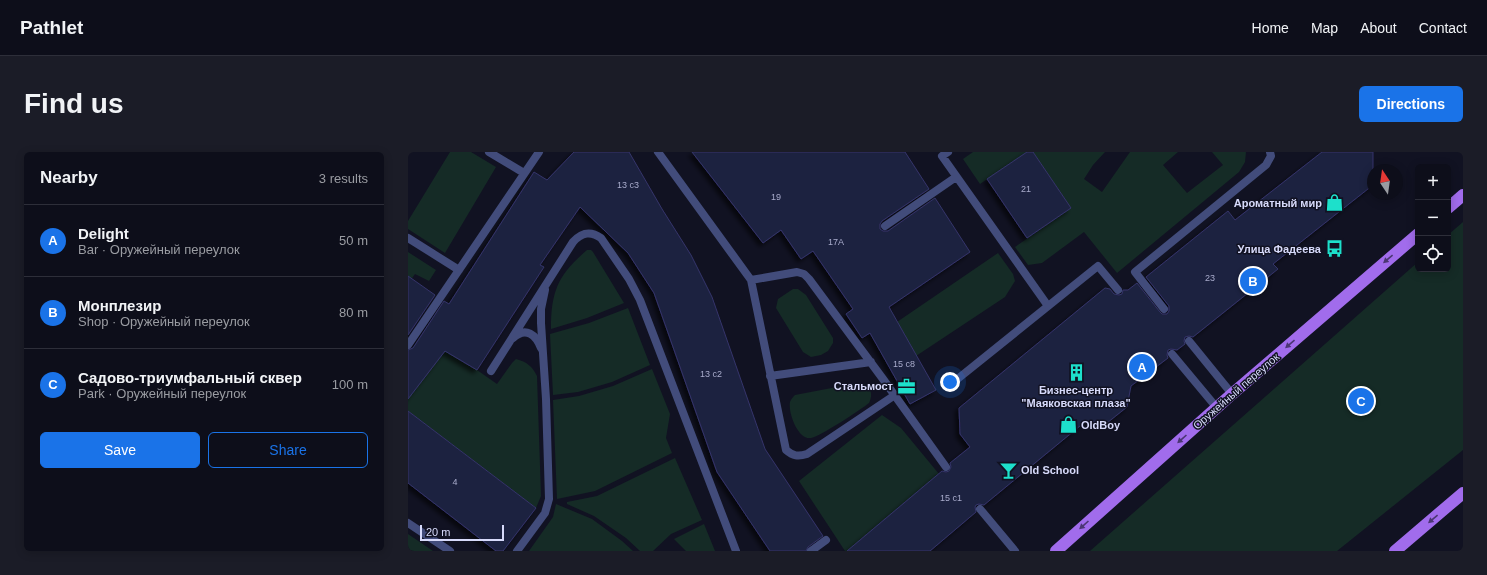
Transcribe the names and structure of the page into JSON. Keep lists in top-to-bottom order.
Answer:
{
  "streets": {
    "main road": ["Оружейный переулок"]
  },
  "one_way": ["Оружейный переулок"],
  "places": {
    "shop": ["Ароматный мир", "OldBoy"],
    "bus stop": ["Улица Фадеева"],
    "building": ["Бизнес-центр \"Маяковская плаза\""],
    "office": ["Стальмост"],
    "bar": ["Old School"]
  },
  "house_numbers": [
    "13 с3",
    "21",
    "19",
    "17А",
    "23",
    "15 с8",
    "13 с2",
    "4",
    "15 с1"
  ],
  "scale_bar": "20 m",
  "north": "top",
  "page": {
    "header": "Pathlet",
    "nav": [
      "Home",
      "Map",
      "About",
      "Contact"
    ],
    "buttons": [
      "Directions",
      ["Save", "Share"]
    ],
    "title": "Find us",
    "heading": ["Nearby", "3 results"],
    "map_buttons": ["+", "−"],
    "list": [
      {
        "mark": "A",
        "name": "Delight",
        "note": "Bar · Оружейный переулок",
        "value": "50 m"
      },
      {
        "mark": "B",
        "name": "Монплезир",
        "note": "Shop · Оружейный переулок",
        "value": "80 m"
      },
      {
        "mark": "C",
        "name": "Садово-триумфальный сквер",
        "note": "Park · Оружейный переулок",
        "value": "100 m"
      }
    ],
    "pins": ["B", "A", "C"],
    "scale": "20 m"
  }
}
